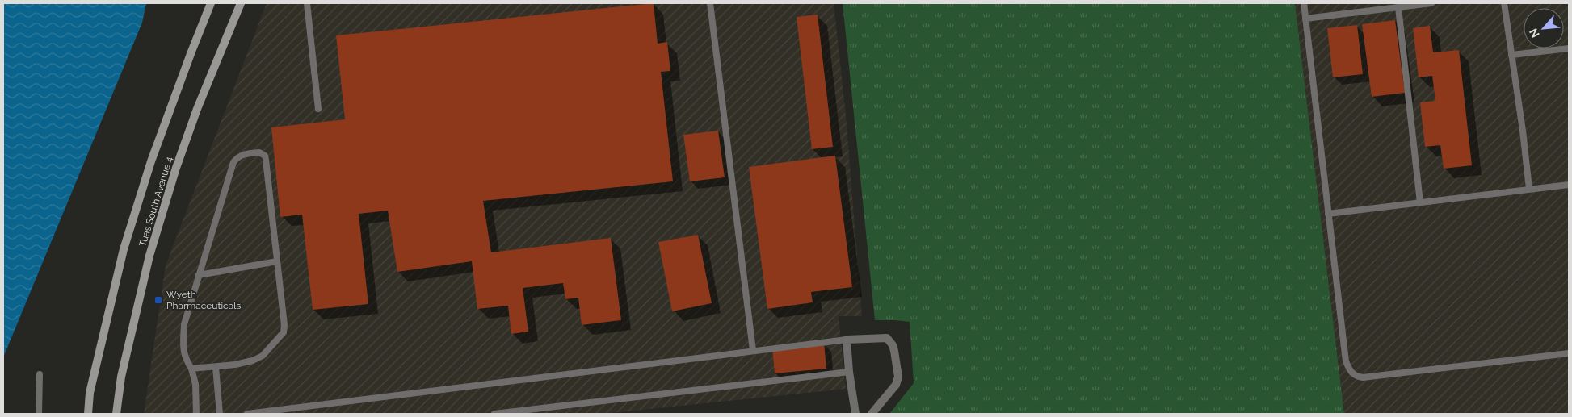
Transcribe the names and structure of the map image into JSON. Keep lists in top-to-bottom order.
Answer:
{
  "streets": {
    "street": ["Tuas South Avenue 4"]
  },
  "places": {
    "transit": ["Wyeth Pharmaceuticals"]
  },
  "north": "bottom left"
}
